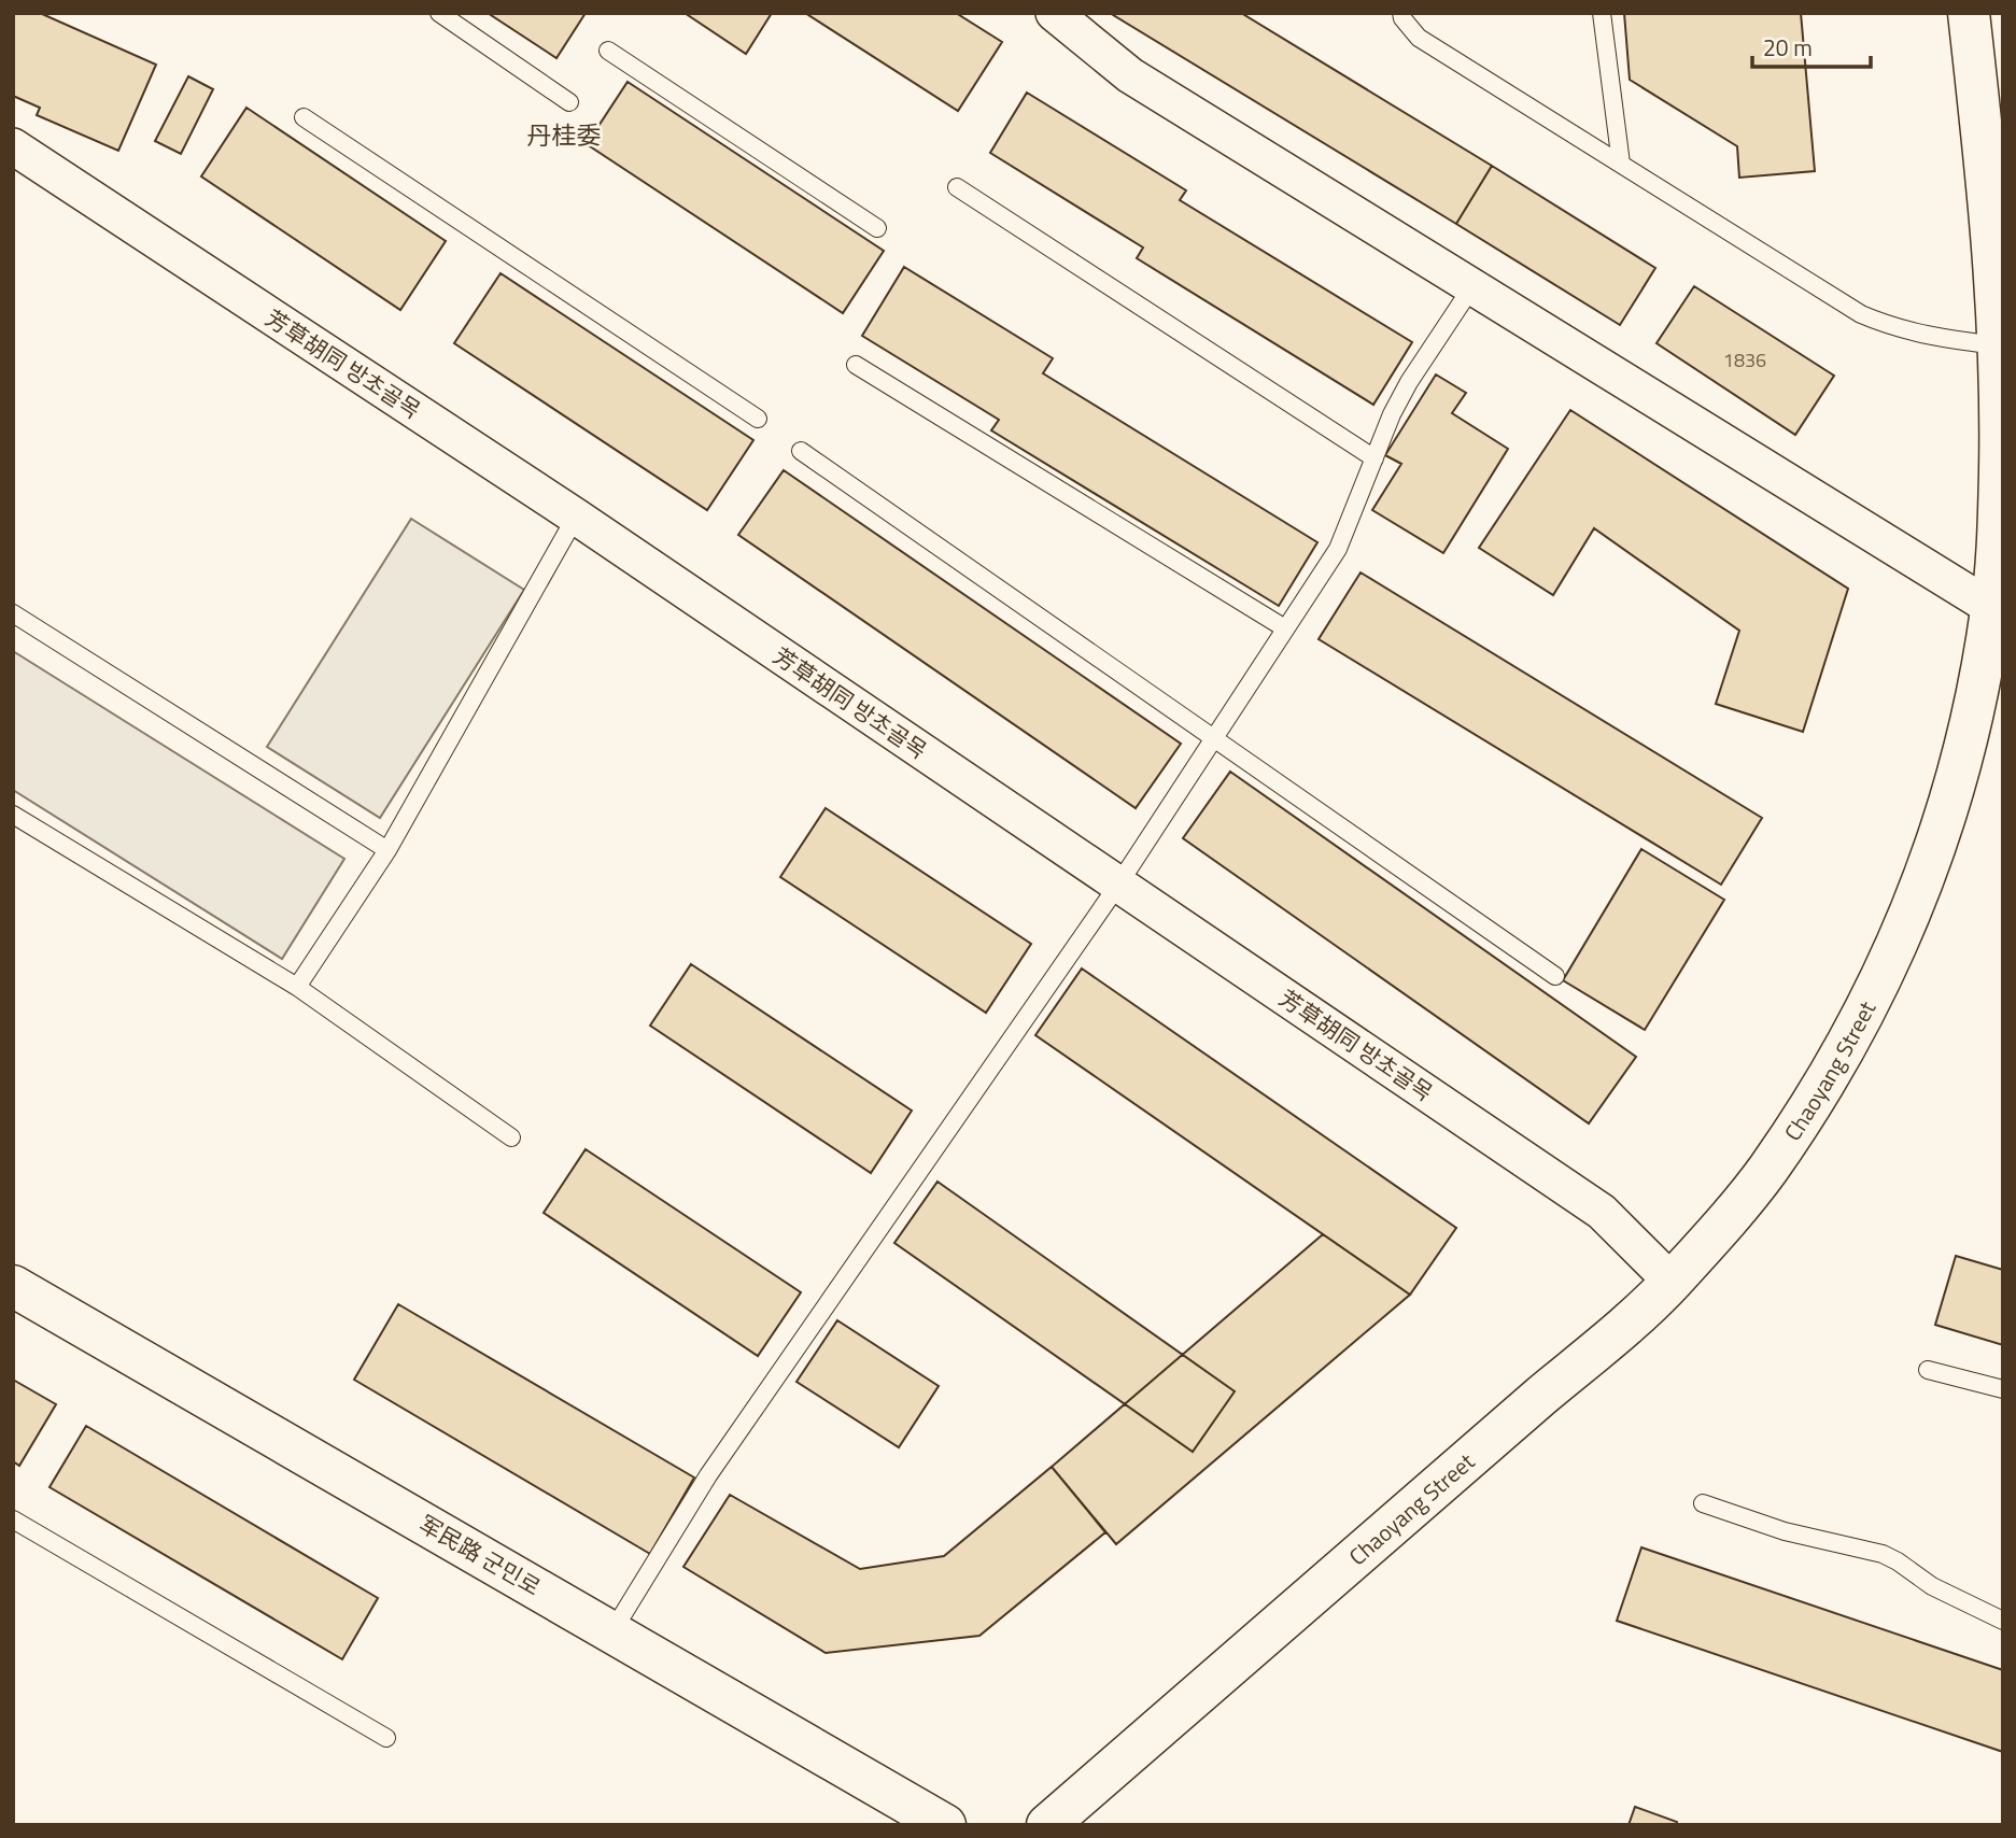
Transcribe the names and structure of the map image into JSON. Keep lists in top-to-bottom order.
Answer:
{
  "streets": {
    "main road": ["Chaoyang Street", "军民路 군민로"],
    "street": ["芳草胡同 방초골목"]
  },
  "crossings": [
    ["芳草胡同 방초골목", "Chaoyang Street"]
  ],
  "districts": ["丹桂委"],
  "house_numbers": ["1836"],
  "scale_bar": "20 m"
}
